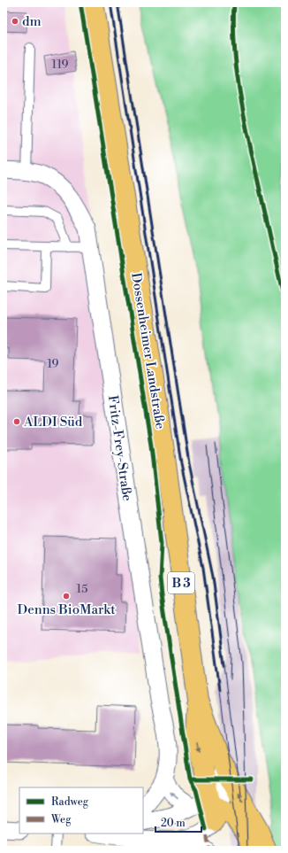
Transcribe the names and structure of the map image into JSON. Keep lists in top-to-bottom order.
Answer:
{
  "streets": {
    "main road": ["Dossenheimer Landstraße", "B 3"],
    "street": ["Fritz-Frey-Straße"]
  },
  "places": ["dm", "ALDI Süd", "Denns BioMarkt"],
  "house_numbers": ["119", "19", "15"],
  "legend": ["Radweg", "Weg"],
  "scale_bar": "20 m"
}
